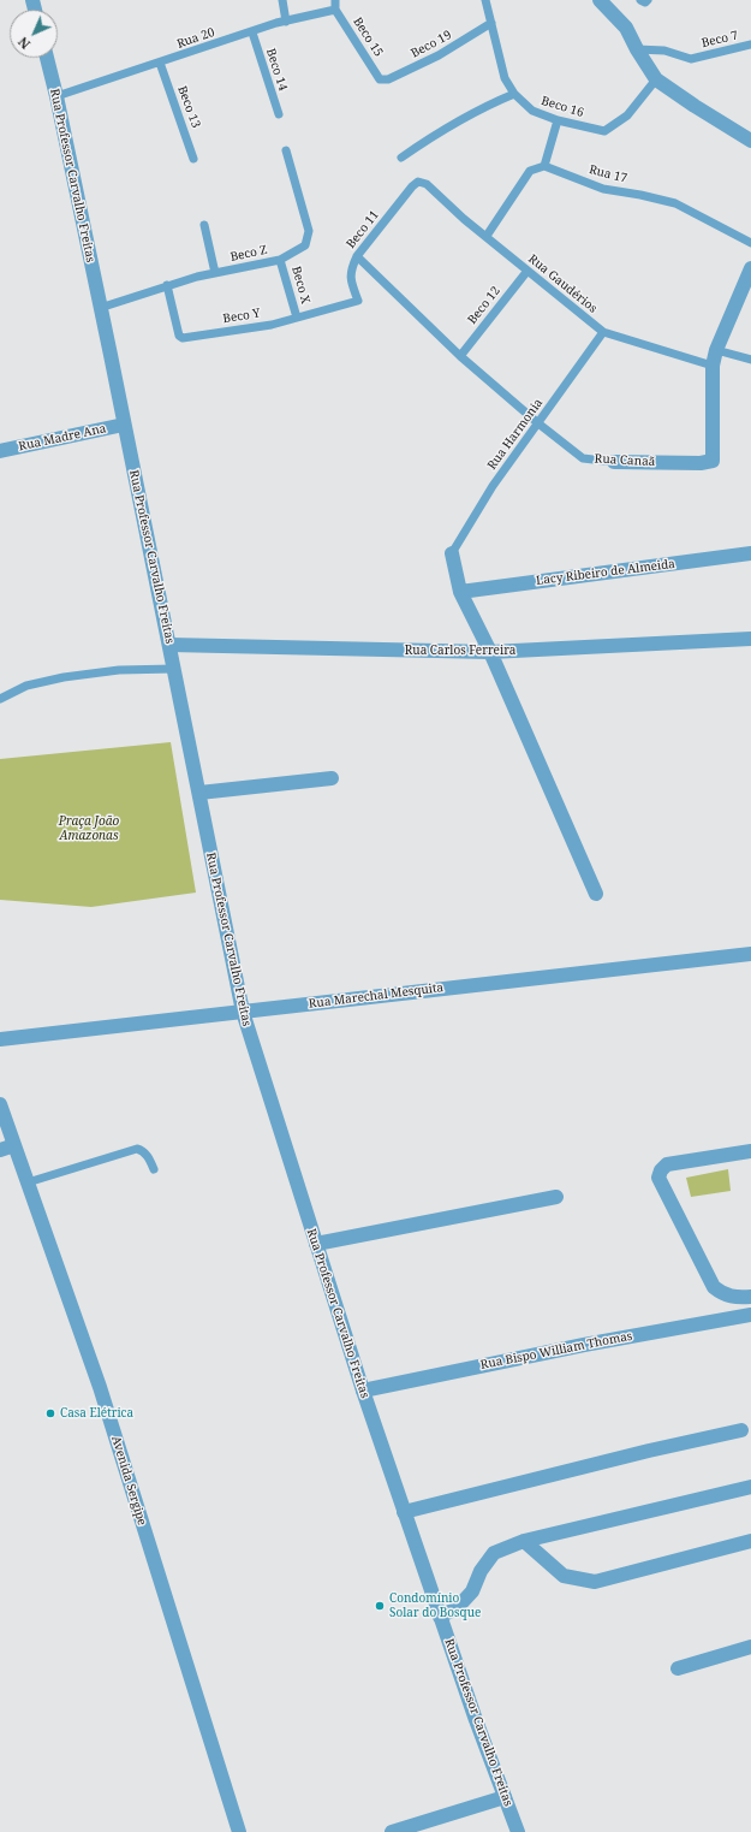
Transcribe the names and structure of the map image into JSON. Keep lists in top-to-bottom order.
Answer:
{
  "streets": {
    "street": [
      "Rua Professor Carvalho Freitas",
      "Rua Madre Ana",
      "Rua Canaã",
      "Lacy Ribeiro de Almeida",
      "Rua Carlos Ferreira",
      "Rua Marechal Mesquita",
      "Rua Bispo William Thomas",
      "Avenida Sergipe"
    ],
    "lane": [
      "Beco 15",
      "Rua 20",
      "Beco 7",
      "Beco 19",
      "Beco 14",
      "Beco 13",
      "Beco 16",
      "Rua 17",
      "Beco 11",
      "Beco Z",
      "Rua Gaudérios",
      "Beco X",
      "Beco 12",
      "Beco Y",
      "Rua Harmonia"
    ]
  },
  "crossings": [
    ["Beco 15", "Rua 20"],
    ["Beco 15", "Beco 19"],
    ["Rua 20", "Beco 14"],
    ["Rua 20", "Beco 13"],
    ["Rua 20", "Rua Professor Carvalho Freitas"],
    ["Beco 19", "Beco 16"],
    ["Rua Professor Carvalho Freitas", "Beco Z"],
    ["Rua Professor Carvalho Freitas", "Rua Madre Ana"],
    ["Rua Professor Carvalho Freitas", "Rua Carlos Ferreira"],
    ["Rua Professor Carvalho Freitas", "Rua Marechal Mesquita"],
    ["Rua Professor Carvalho Freitas", "Rua Bispo William Thomas"],
    ["Beco 11", "Rua Gaudérios"],
    ["Beco 11", "Beco Y"],
    ["Beco 11", "Rua Canaã"],
    ["Beco Z", "Beco X"],
    ["Beco Z", "Beco Y"],
    ["Rua Gaudérios", "Beco 12"],
    ["Rua Gaudérios", "Rua Harmonia"],
    ["Rua Gaudérios", "Rua Canaã"],
    ["Beco X", "Beco Y"],
    ["Beco 12", "Rua Canaã"],
    ["Rua Harmonia", "Rua Canaã"]
  ],
  "parks": ["Praça João Amazonas"],
  "places": ["Casa Elétrica", "Condomínio Solar do Bosque"],
  "north": "bottom left"
}
